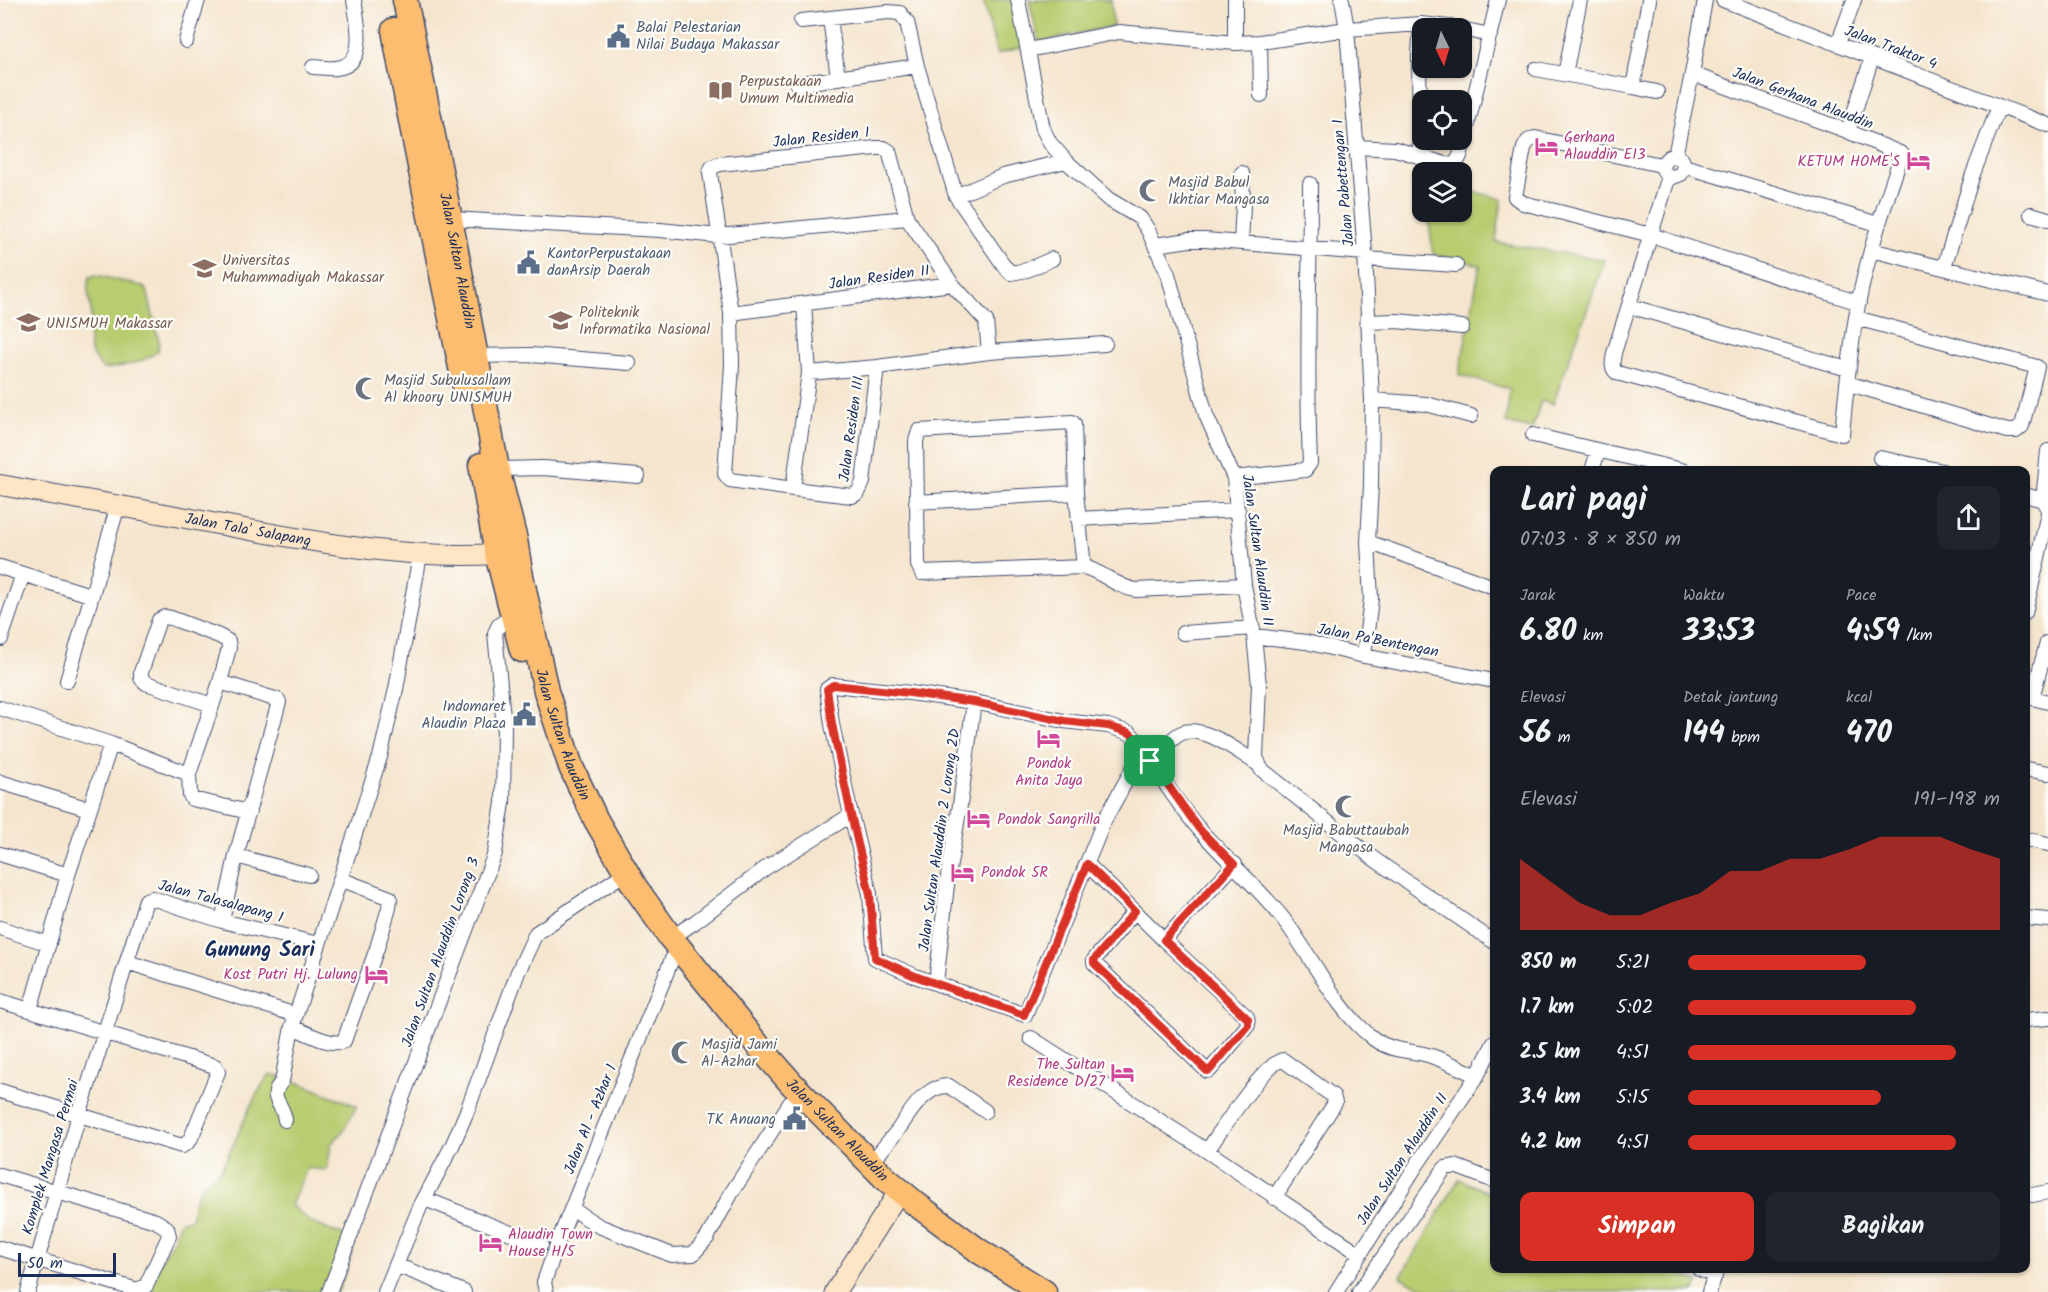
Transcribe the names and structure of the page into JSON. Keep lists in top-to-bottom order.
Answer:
{
  "streets": {
    "highway": ["Jalan Sultan Alauddin"],
    "main road": ["Jalan Tala' Salapang"],
    "street": [
      "Jalan Traktor 4",
      "Jalan Gerhana Alauddin",
      "Jalan Residen I",
      "Jalan Pabettengan 1",
      "Jalan Residen II",
      "Jalan Residen III",
      "Jalan Sultan Alauddin II",
      "Jalan Pa'Bentengan",
      "Jalan Sultan Alauddin 2 Lorong 2D",
      "Jalan Talasalapang 1",
      "Jalan Sultan Alauddin Lorong 3",
      "Jalan Al - Azhar 1",
      "Komplek Mangasa Permai"
    ]
  },
  "crossings": [
    ["Jalan Residen I", "Jalan Residen II"],
    ["Jalan Pabettengan 1", "Jalan Pa'Bentengan"],
    ["Jalan Sultan Alauddin", "Jalan Tala' Salapang"],
    ["Jalan Sultan Alauddin", "Jalan Sultan Alauddin Lorong 3"],
    ["Jalan Sultan Alauddin", "Jalan Al - Azhar 1"],
    ["Jalan Sultan Alauddin II", "Jalan Pa'Bentengan"],
    ["Jalan Talasalapang 1", "Komplek Mangasa Permai"]
  ],
  "districts": ["Gunung Sari"],
  "places": {
    "public building": [
      "Balai Pelestarian Nilai Budaya Makassar",
      "KantorPerpustakaan danArsip Daerah",
      "Indomaret Alaudin Plaza",
      "TK Anuang"
    ],
    "library": ["Perpustakaan Umum Multimedia"],
    "hotel": [
      "Gerhana Alauddin E13",
      "KETUM HOME'S",
      "Pondok Anita Jaya",
      "Pondok Sangrilla",
      "Pondok 5R",
      "Kost Putri Hj. Lulung",
      "The Sultan Residence D/27",
      "Alaudin Town House H/5"
    ],
    "mosque": [
      "Masjid Babul Ikhtiar Mangasa",
      "Masjid Subulusallam Al khoory UNISMUH",
      "Masjid Babuttaubah Mangasa",
      "Masjid Jami Al-Azhar"
    ],
    "school or university": ["Universitas Muhammadiyah Makassar", "Politeknik Informatika Nasional", "UNISMUH Makassar"]
  },
  "scale_bar": "50 m",
  "north": "bottom",
  "page": {
    "heading": ["Lari pagi", "07:03 · 8 × 850 m"],
    "stats": [
      ["Jarak", "6.80 km"],
      ["Waktu", "33:53"],
      ["Pace", "4:59 /km"],
      ["Elevasi", "56 m"],
      ["Detak jantung", "144 bpm"],
      ["kcal", "470"]
    ],
    "chart": ["Elevasi", "191–198 m"],
    "list": [
      {
        "name": "850 m",
        "note": "5:21"
      },
      {
        "name": "1.7 km",
        "note": "5:02"
      },
      {
        "name": "2.5 km",
        "note": "4:51"
      },
      {
        "name": "3.4 km",
        "note": "5:15"
      },
      {
        "name": "4.2 km",
        "note": "4:51"
      }
    ],
    "buttons": ["Simpan", "Bagikan"],
    "scale": "50 m"
  }
}
